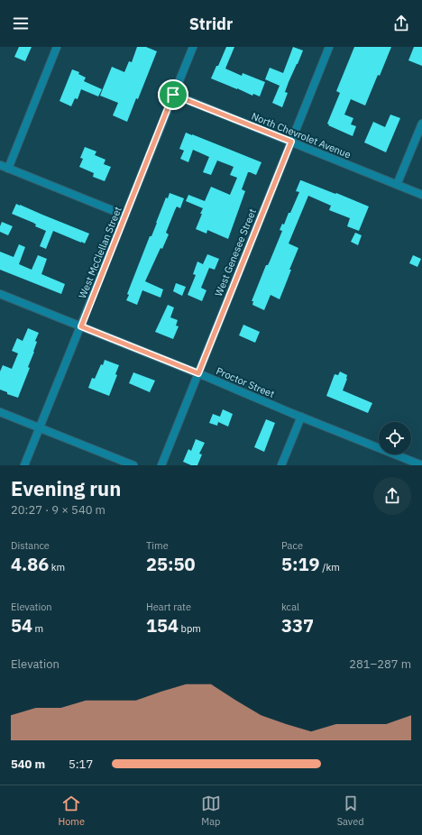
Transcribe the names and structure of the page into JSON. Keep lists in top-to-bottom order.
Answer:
{
  "streets": {
    "street": [
      "North Chevrolet Avenue",
      "West McClellan Street",
      "West Genesee Street",
      "Proctor Street"
    ]
  },
  "crossings": [
    ["North Chevrolet Avenue", "West McClellan Street"],
    ["North Chevrolet Avenue", "West Genesee Street"],
    ["West McClellan Street", "Proctor Street"],
    ["West Genesee Street", "Proctor Street"]
  ],
  "page": {
    "header": "Stridr",
    "heading": ["Evening run", "20:27 · 9 × 540 m"],
    "stats": [
      ["Distance", "4.86 km"],
      ["Time", "25:50"],
      ["Pace", "5:19 /km"],
      ["Elevation", "54 m"],
      ["Heart rate", "154 bpm"],
      ["kcal", "337"]
    ],
    "chart": ["Elevation", "281–287 m"],
    "list": [
      {
        "name": "540 m",
        "note": "5:17"
      }
    ],
    "tabs": ["Home", "Map", "Saved"]
  }
}
